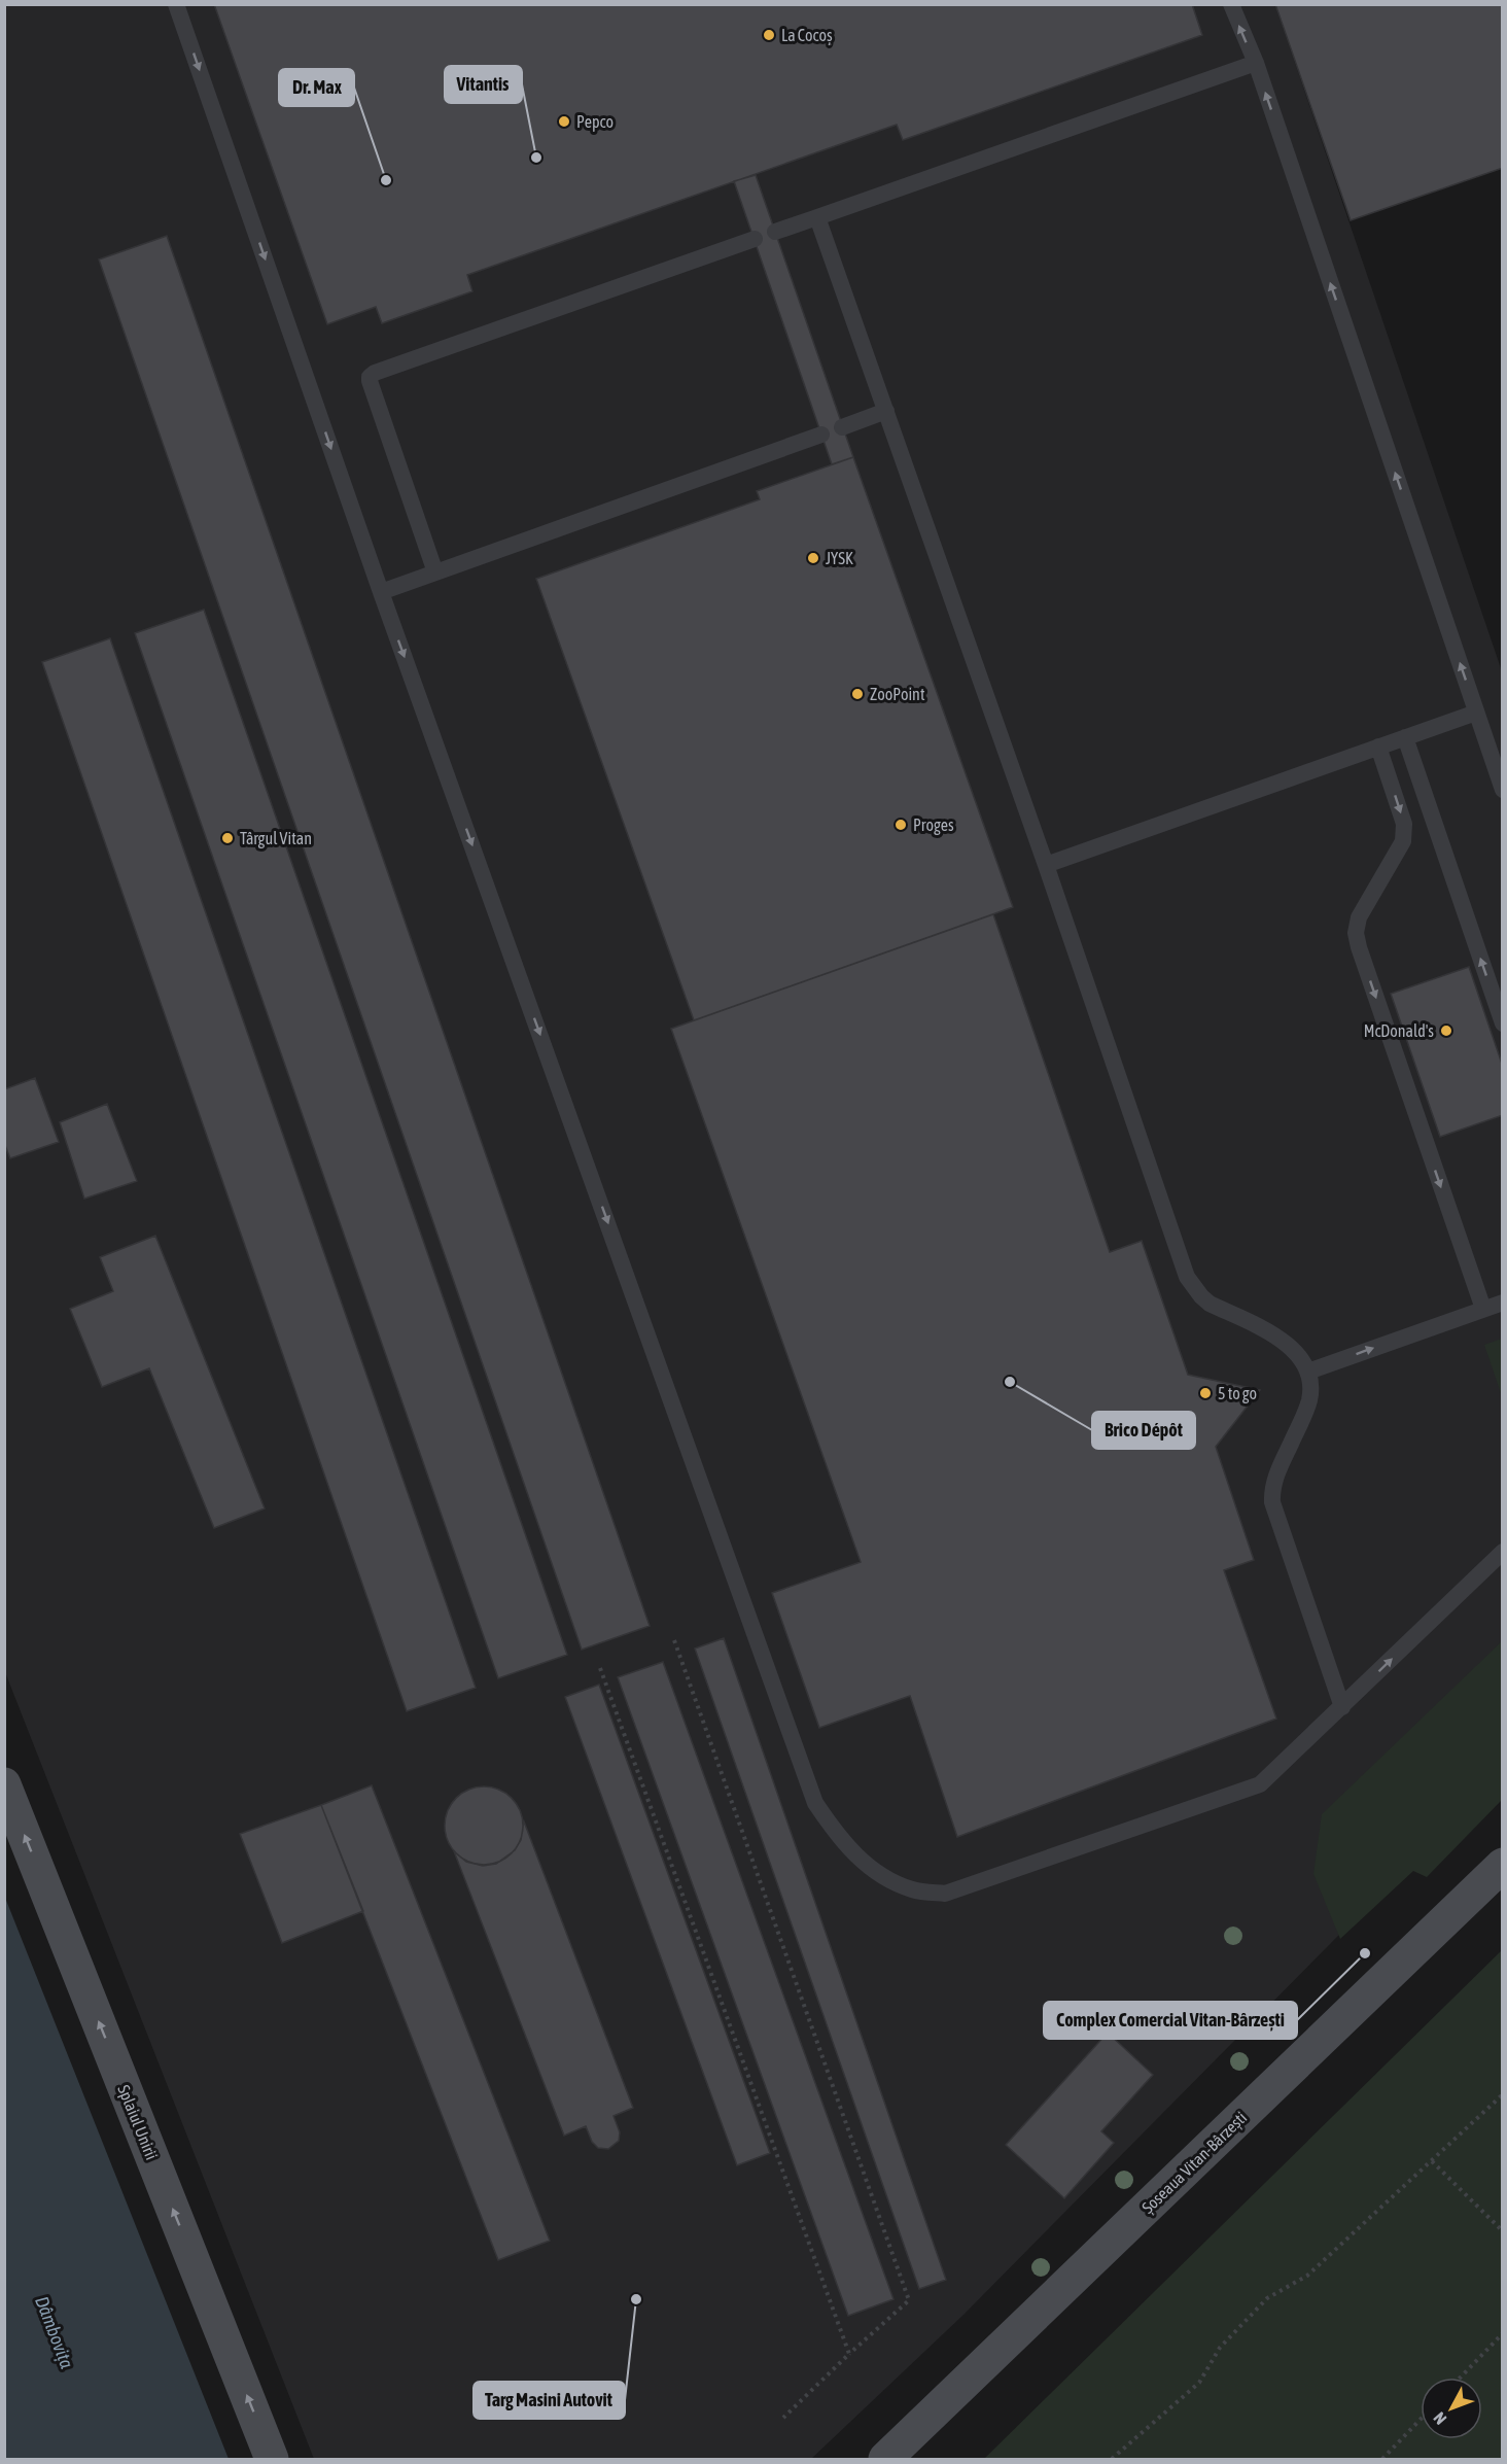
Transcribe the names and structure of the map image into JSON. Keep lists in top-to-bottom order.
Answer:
{
  "streets": {
    "main road": ["Splaiul Unirii", "Șoseaua Vitan-Bârzești"]
  },
  "one_way": ["Splaiul Unirii"],
  "water": ["Dâmbovița"],
  "places": [
    "La Cocoș",
    "Pepco",
    "Vitantis",
    "Dr. Max",
    "JYSK",
    "ZooPoint",
    "Proges",
    "Târgul Vitan",
    "McDonald's",
    "Brico Dépôt",
    "5 to go",
    "Complex Comercial Vitan-Bârzești",
    "Targ Masini Autovit"
  ],
  "north": "bottom left"
}
